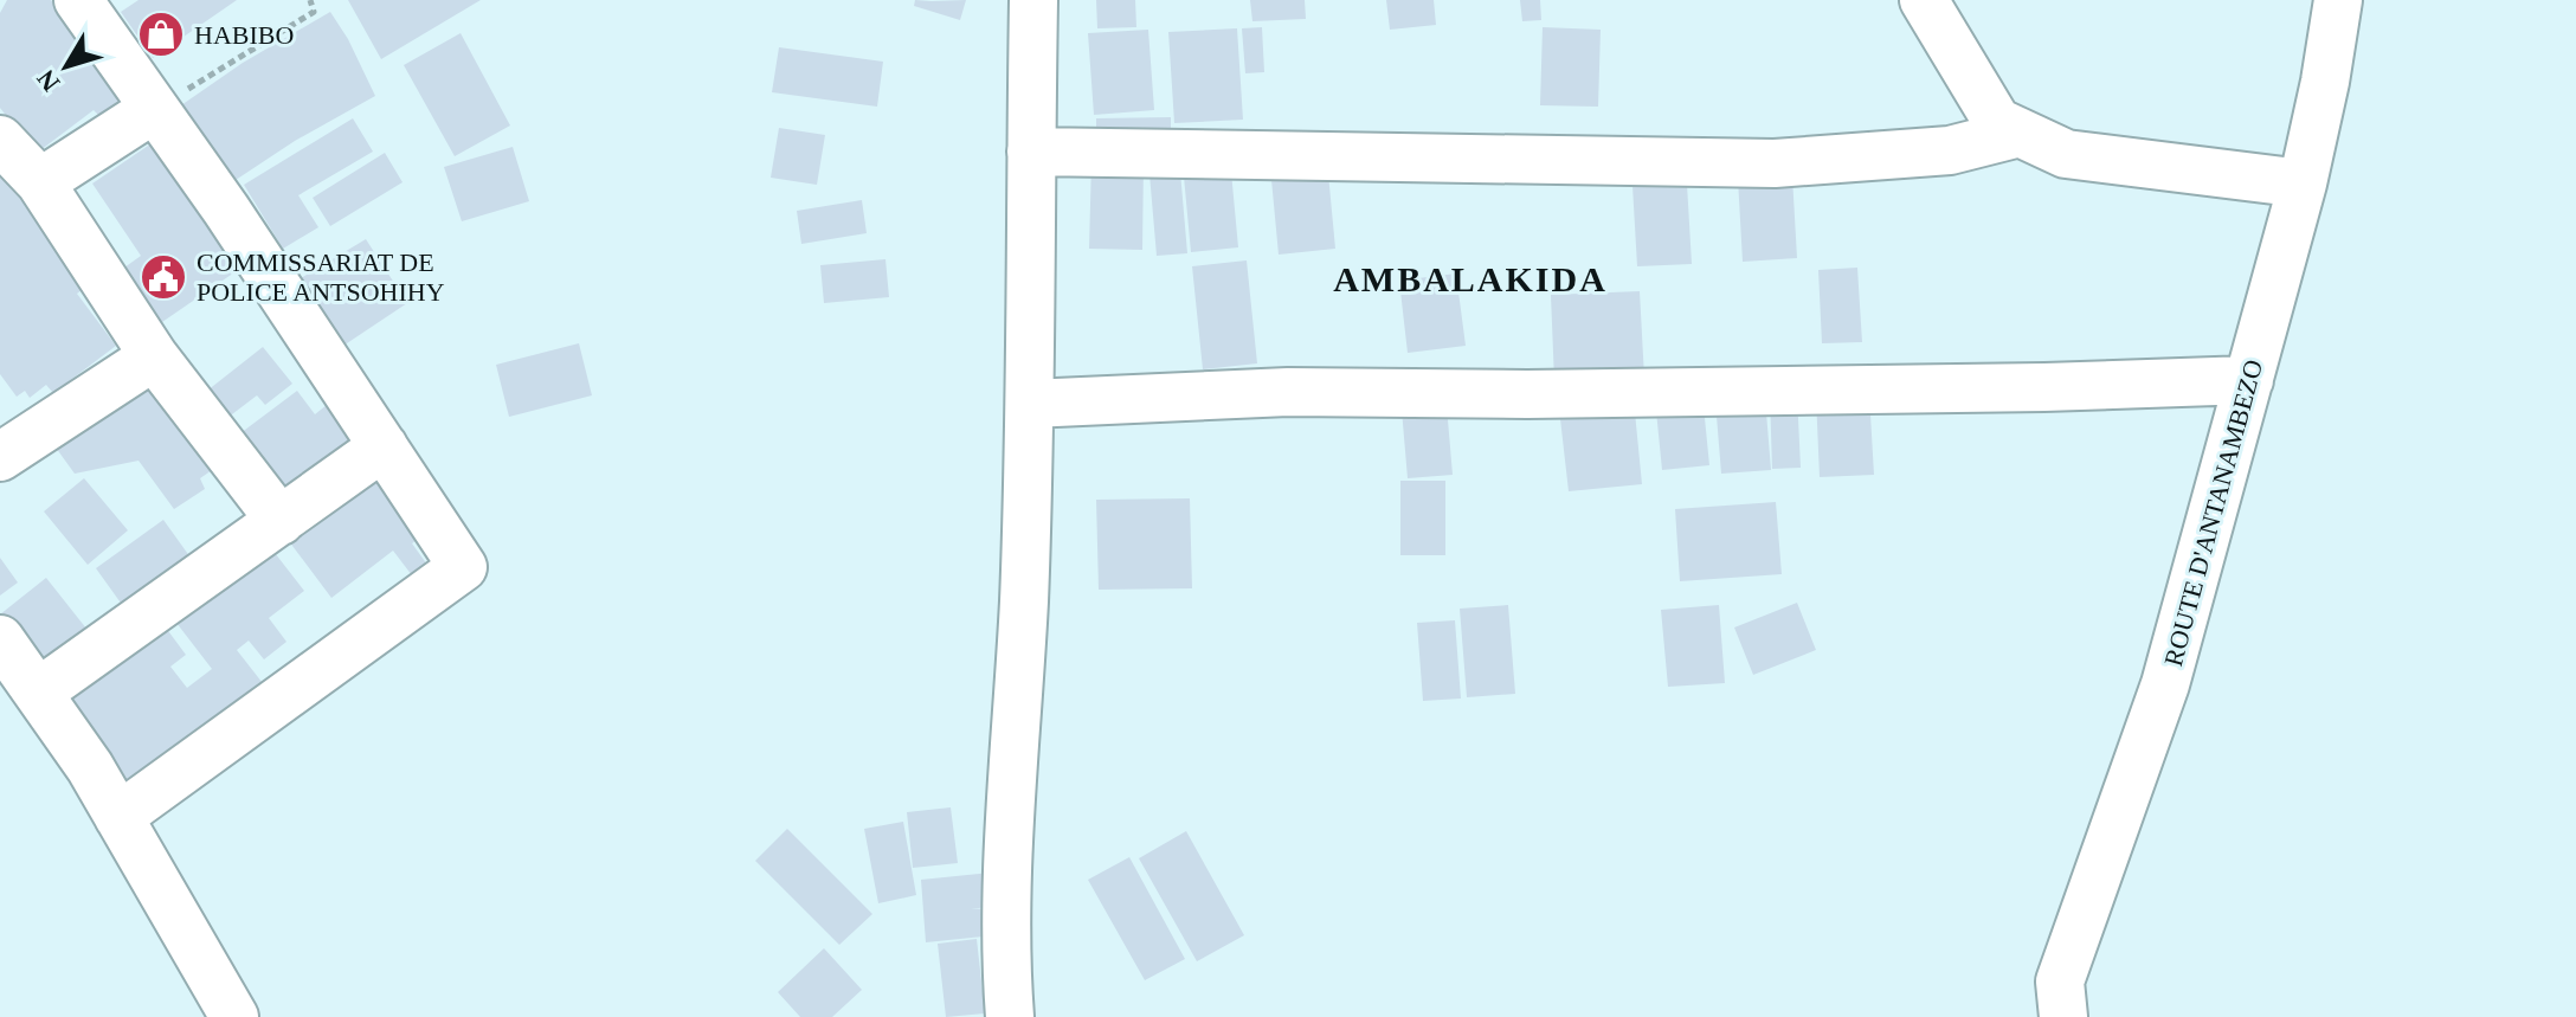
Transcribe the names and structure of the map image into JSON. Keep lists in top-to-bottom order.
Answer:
{
  "streets": {
    "street": ["ROUTE D'ANTANAMBEZO"]
  },
  "districts": ["AMBALAKIDA"],
  "places": {
    "shop": ["HABIBO"],
    "public building": ["COMMISSARIAT DE POLICE ANTSOHIHY"]
  },
  "north": "bottom left"
}
